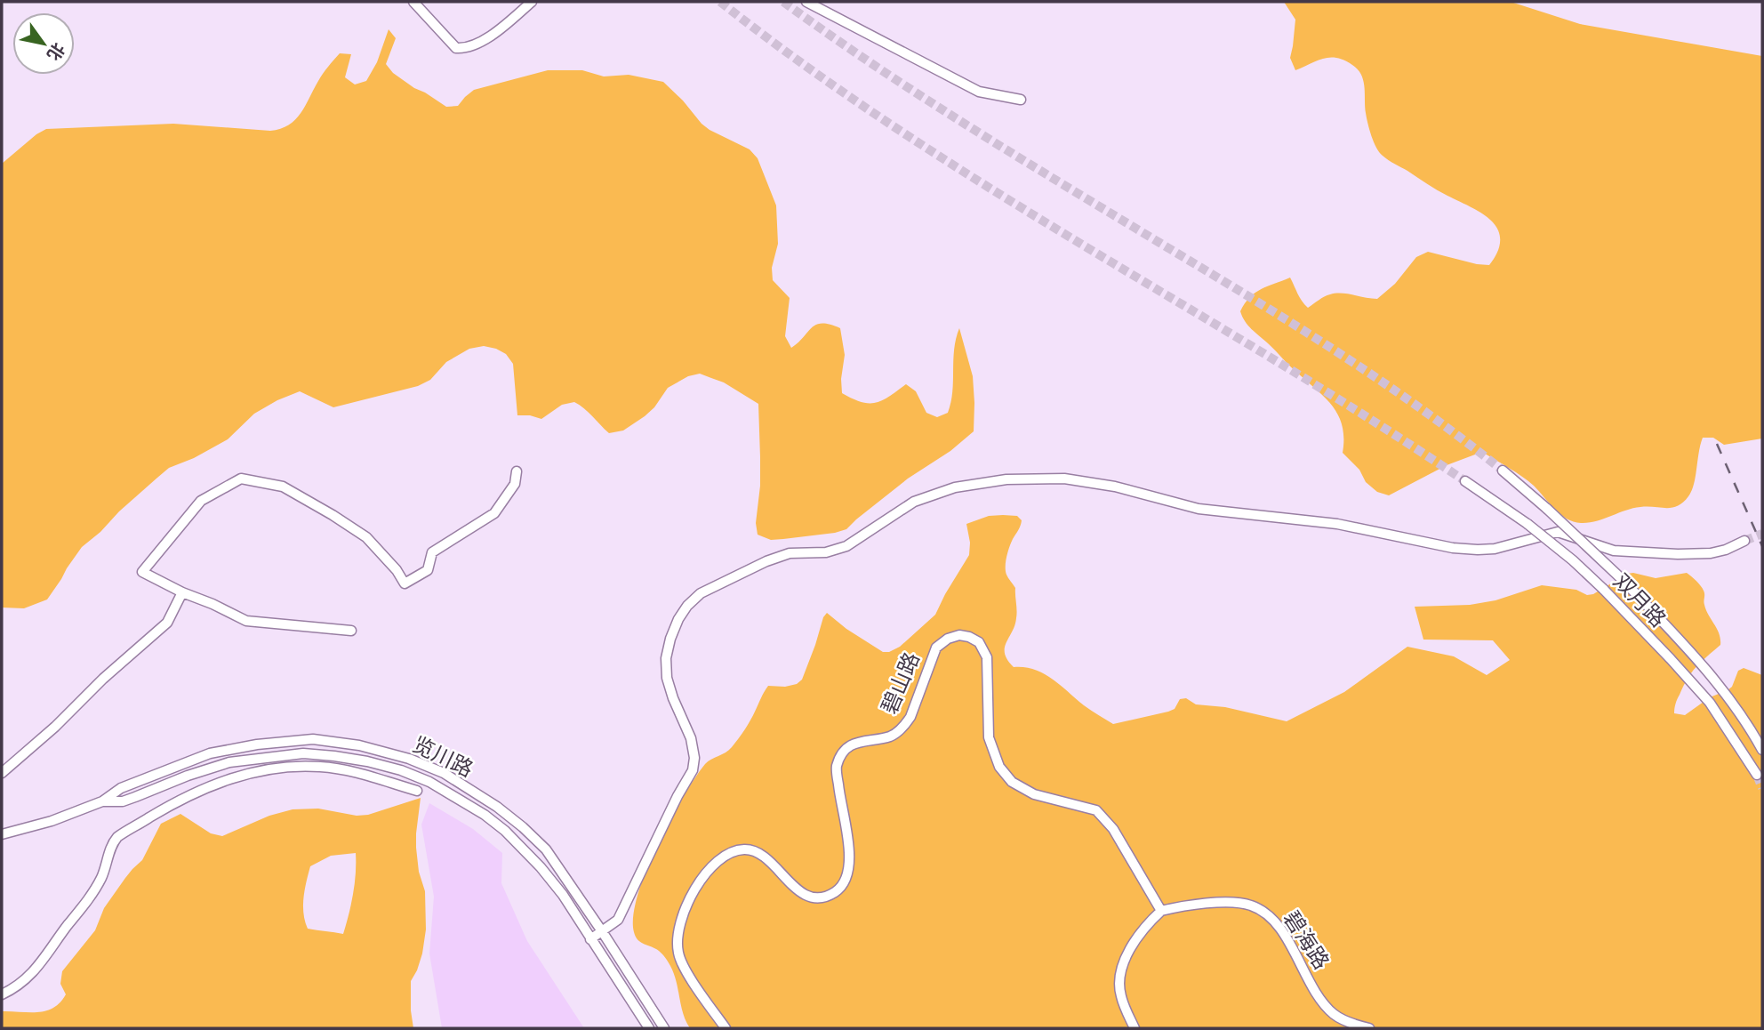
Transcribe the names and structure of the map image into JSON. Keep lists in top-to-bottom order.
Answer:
{
  "streets": {
    "street": [
      "双月路",
      "碧山路",
      "览川路",
      "碧海路"
    ]
  },
  "crossings": [
    ["碧山路", "碧海路"]
  ],
  "north": "bottom right"
}
